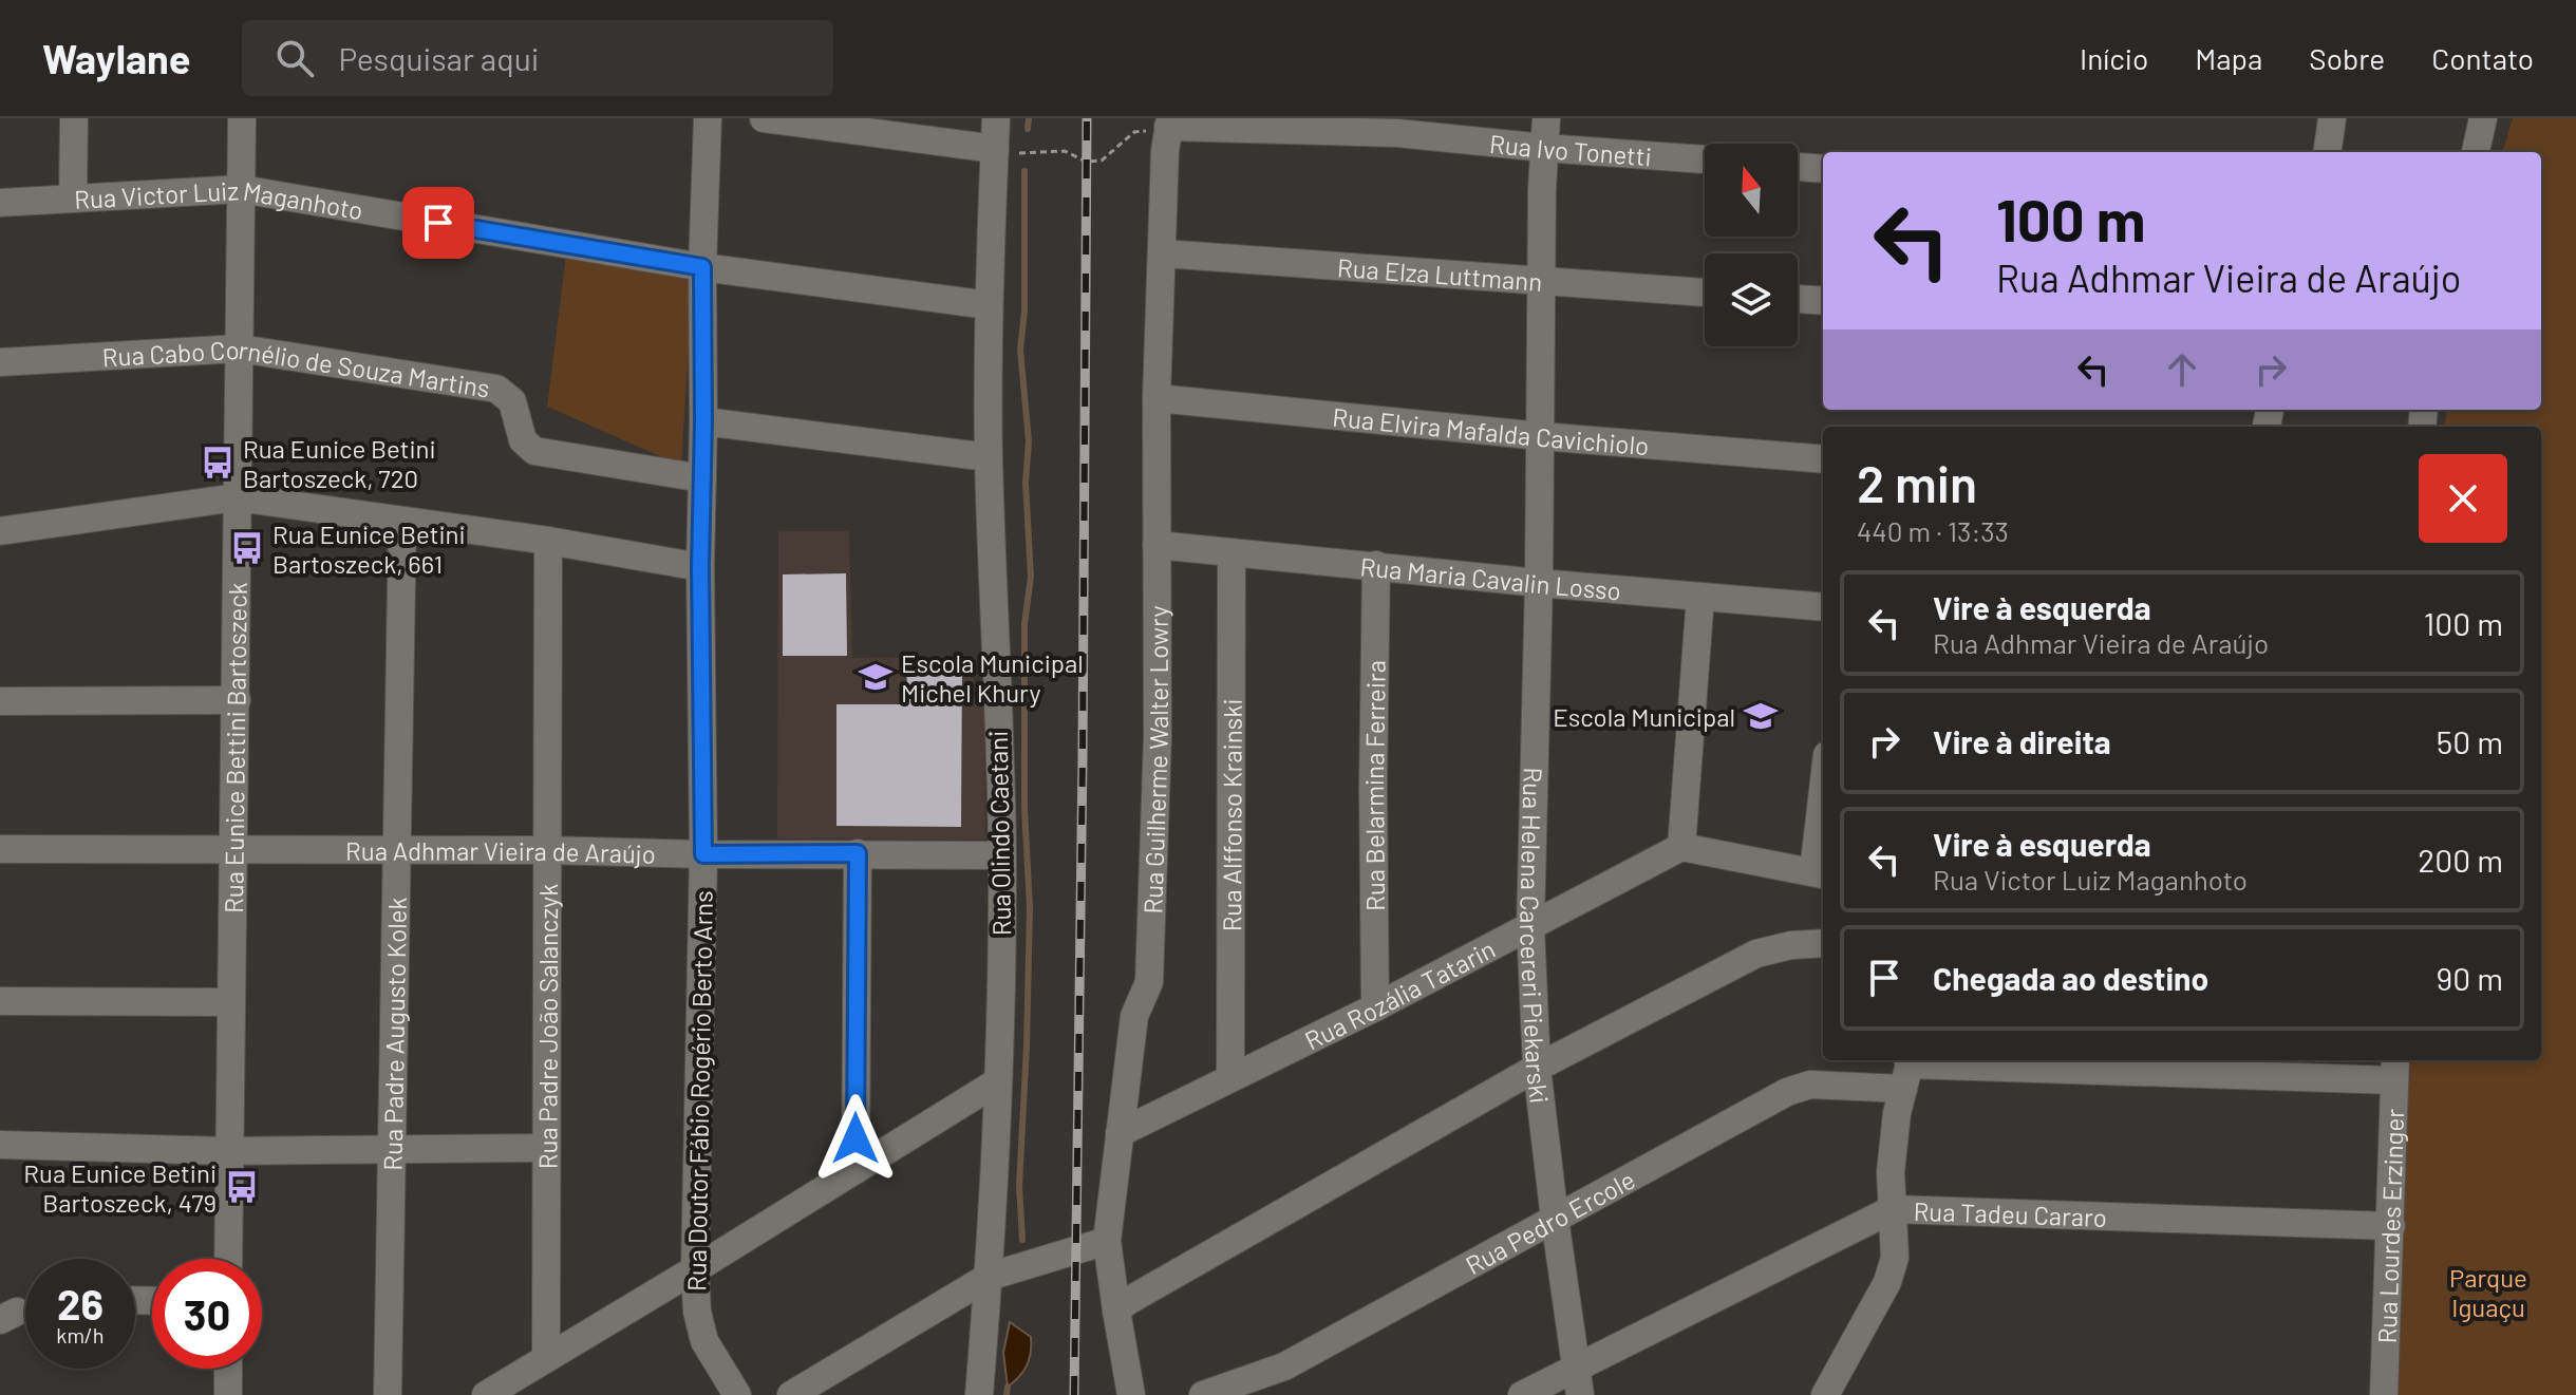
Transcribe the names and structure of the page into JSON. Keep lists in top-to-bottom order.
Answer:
{
  "streets": {
    "street": [
      "Rua Ivo Tonetti",
      "Rua Victor Luiz Maganhoto",
      "Rua Elza Luttmann",
      "Rua Cabo Cornélio de Souza Martins",
      "Rua Elvira Mafalda Cavichiolo",
      "Rua Maria Cavalin Losso",
      "Rua Eunice Bettini Bartoszeck",
      "Rua Guilherme Walter Lowry",
      "Rua Belarmina Ferreira",
      "Rua Alffonso Krainski",
      "Rua Olindo Caetani",
      "Rua Adhmar Vieira de Araújo",
      "Rua Helena Carcereri Piekarski",
      "Rua Rozália Tatarin",
      "Rua Padre João Salanczyk",
      "Rua Padre Augusto Kolek",
      "Rua Doutor Fábio Rogério Berto Arns",
      "Rua Tadeu Cararo",
      "Rua Pedro Ercole",
      "Rua Lourdes Erzinger"
    ]
  },
  "crossings": [
    ["Rua Ivo Tonetti", "Rua Guilherme Walter Lowry"],
    ["Rua Ivo Tonetti", "Rua Helena Carcereri Piekarski"],
    ["Rua Victor Luiz Maganhoto", "Rua Eunice Bettini Bartoszeck"],
    ["Rua Victor Luiz Maganhoto", "Rua Olindo Caetani"],
    ["Rua Victor Luiz Maganhoto", "Rua Doutor Fábio Rogério Berto Arns"],
    ["Rua Elza Luttmann", "Rua Guilherme Walter Lowry"],
    ["Rua Elza Luttmann", "Rua Helena Carcereri Piekarski"],
    ["Rua Cabo Cornélio de Souza Martins", "Rua Eunice Bettini Bartoszeck"],
    ["Rua Cabo Cornélio de Souza Martins", "Rua Doutor Fábio Rogério Berto Arns"],
    ["Rua Elvira Mafalda Cavichiolo", "Rua Guilherme Walter Lowry"],
    ["Rua Elvira Mafalda Cavichiolo", "Rua Helena Carcereri Piekarski"],
    ["Rua Maria Cavalin Losso", "Rua Guilherme Walter Lowry"],
    ["Rua Maria Cavalin Losso", "Rua Belarmina Ferreira"],
    ["Rua Maria Cavalin Losso", "Rua Alffonso Krainski"],
    ["Rua Maria Cavalin Losso", "Rua Helena Carcereri Piekarski"],
    ["Rua Eunice Bettini Bartoszeck", "Rua Adhmar Vieira de Araújo"],
    ["Rua Guilherme Walter Lowry", "Rua Rozália Tatarin"],
    ["Rua Belarmina Ferreira", "Rua Rozália Tatarin"],
    ["Rua Alffonso Krainski", "Rua Rozália Tatarin"],
    ["Rua Olindo Caetani", "Rua Adhmar Vieira de Araújo"],
    ["Rua Adhmar Vieira de Araújo", "Rua Padre João Salanczyk"],
    ["Rua Adhmar Vieira de Araújo", "Rua Padre Augusto Kolek"],
    ["Rua Adhmar Vieira de Araújo", "Rua Doutor Fábio Rogério Berto Arns"],
    ["Rua Helena Carcereri Piekarski", "Rua Rozália Tatarin"],
    ["Rua Helena Carcereri Piekarski", "Rua Tadeu Cararo"],
    ["Rua Helena Carcereri Piekarski", "Rua Pedro Ercole"],
    ["Rua Tadeu Cararo", "Rua Lourdes Erzinger"],
    ["Rua Pedro Ercole", "Rua Lourdes Erzinger"]
  ],
  "parks": ["Parque Iguaçu"],
  "places": {
    "bus stop": ["Rua Eunice Betini Bartoszeck, 720", "Rua Eunice Betini Bartoszeck, 661", "Rua Eunice Betini Bartoszeck, 479"],
    "school or university": ["Escola Municipal Michel Khury", "Escola Municipal"]
  },
  "north": "top",
  "page": {
    "header": "Waylane",
    "search": "Pesquisar aqui",
    "nav": [
      "Início",
      "Mapa",
      "Sobre",
      "Contato"
    ],
    "turn": ["100 m", "Rua Adhmar Vieira de Araújo"],
    "heading": ["2 min", "440 m · 13:33"],
    "list": [
      {
        "name": "Vire à esquerda",
        "note": "Rua Adhmar Vieira de Araújo",
        "value": "100 m"
      },
      {
        "name": "Vire à direita",
        "value": "50 m"
      },
      {
        "name": "Vire à esquerda",
        "note": "Rua Victor Luiz Maganhoto",
        "value": "200 m"
      },
      {
        "name": "Chegada ao destino",
        "value": "90 m"
      }
    ],
    "speed": "26 km/h",
    "limit": "30"
  }
}
